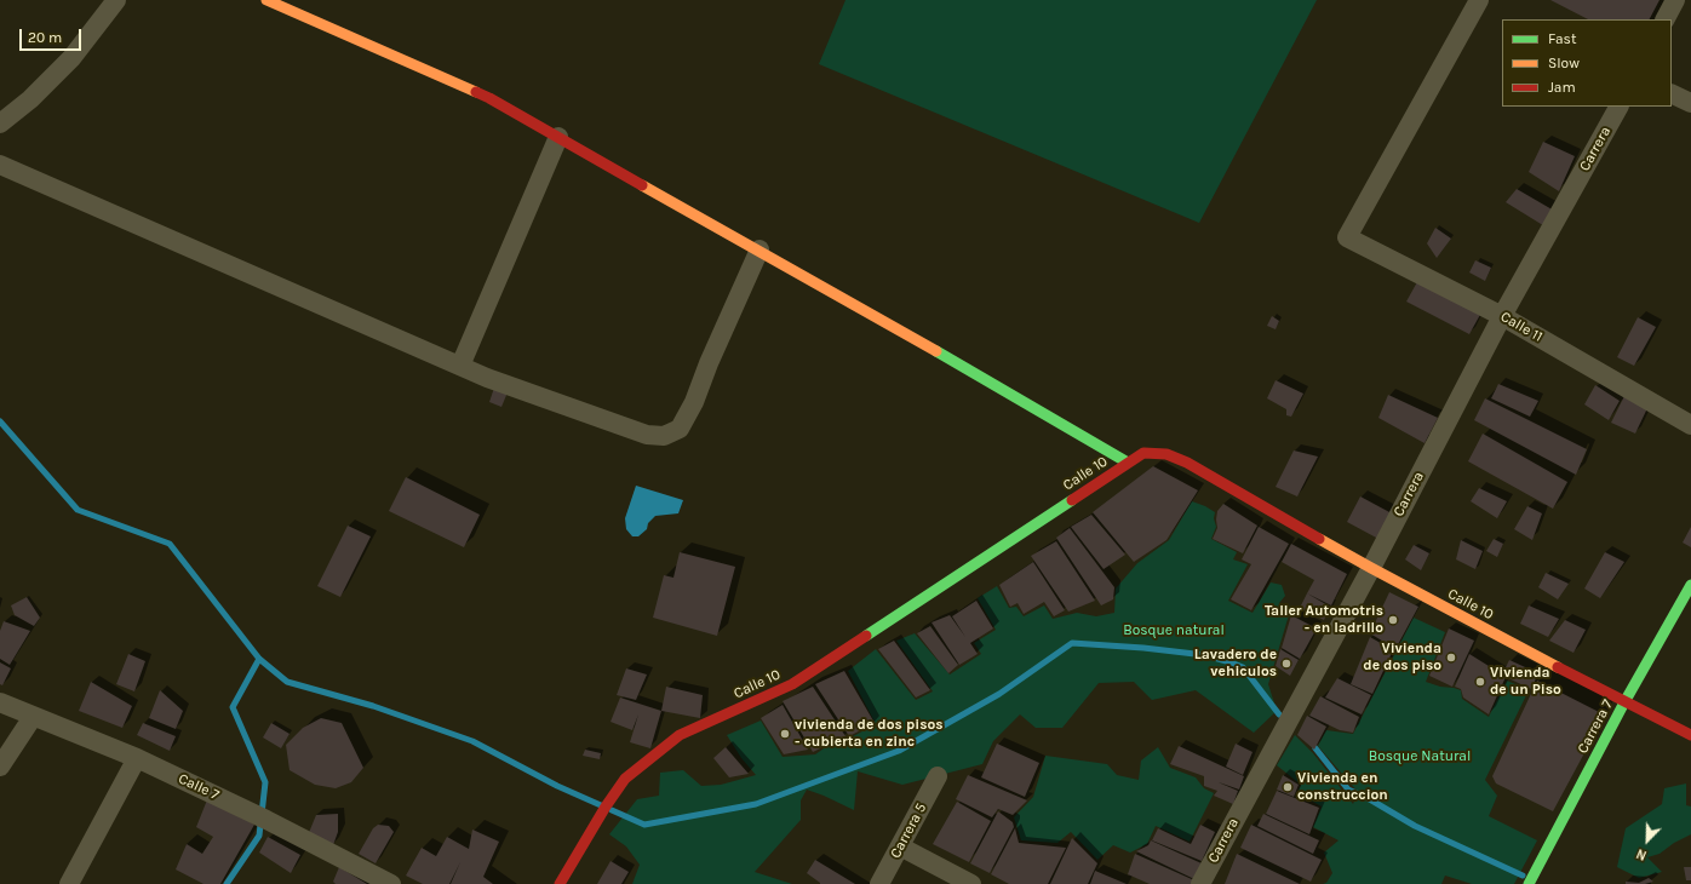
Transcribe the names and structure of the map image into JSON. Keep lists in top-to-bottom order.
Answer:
{
  "streets": {
    "street": [
      "Carrera",
      "Calle 11",
      "Calle 10",
      "Carrera 7",
      "Calle 7",
      "Carrera 5"
    ]
  },
  "crossings": [
    ["Carrera", "Calle 11"],
    ["Carrera", "Calle 10"],
    ["Calle 10", "Carrera 7"]
  ],
  "parks": ["Bosque natural", "Bosque Natural"],
  "places": [
    "Taller Automotris - en ladrillo",
    "Vivienda de dos piso",
    "Lavadero de vehiculos",
    "Vivienda de un Piso",
    "vivienda de dos pisos - cubierta en zinc",
    "Vivienda en construccion"
  ],
  "legend": ["Fast", "Slow", "Jam"],
  "scale_bar": "20 m",
  "north": "bottom left"
}
